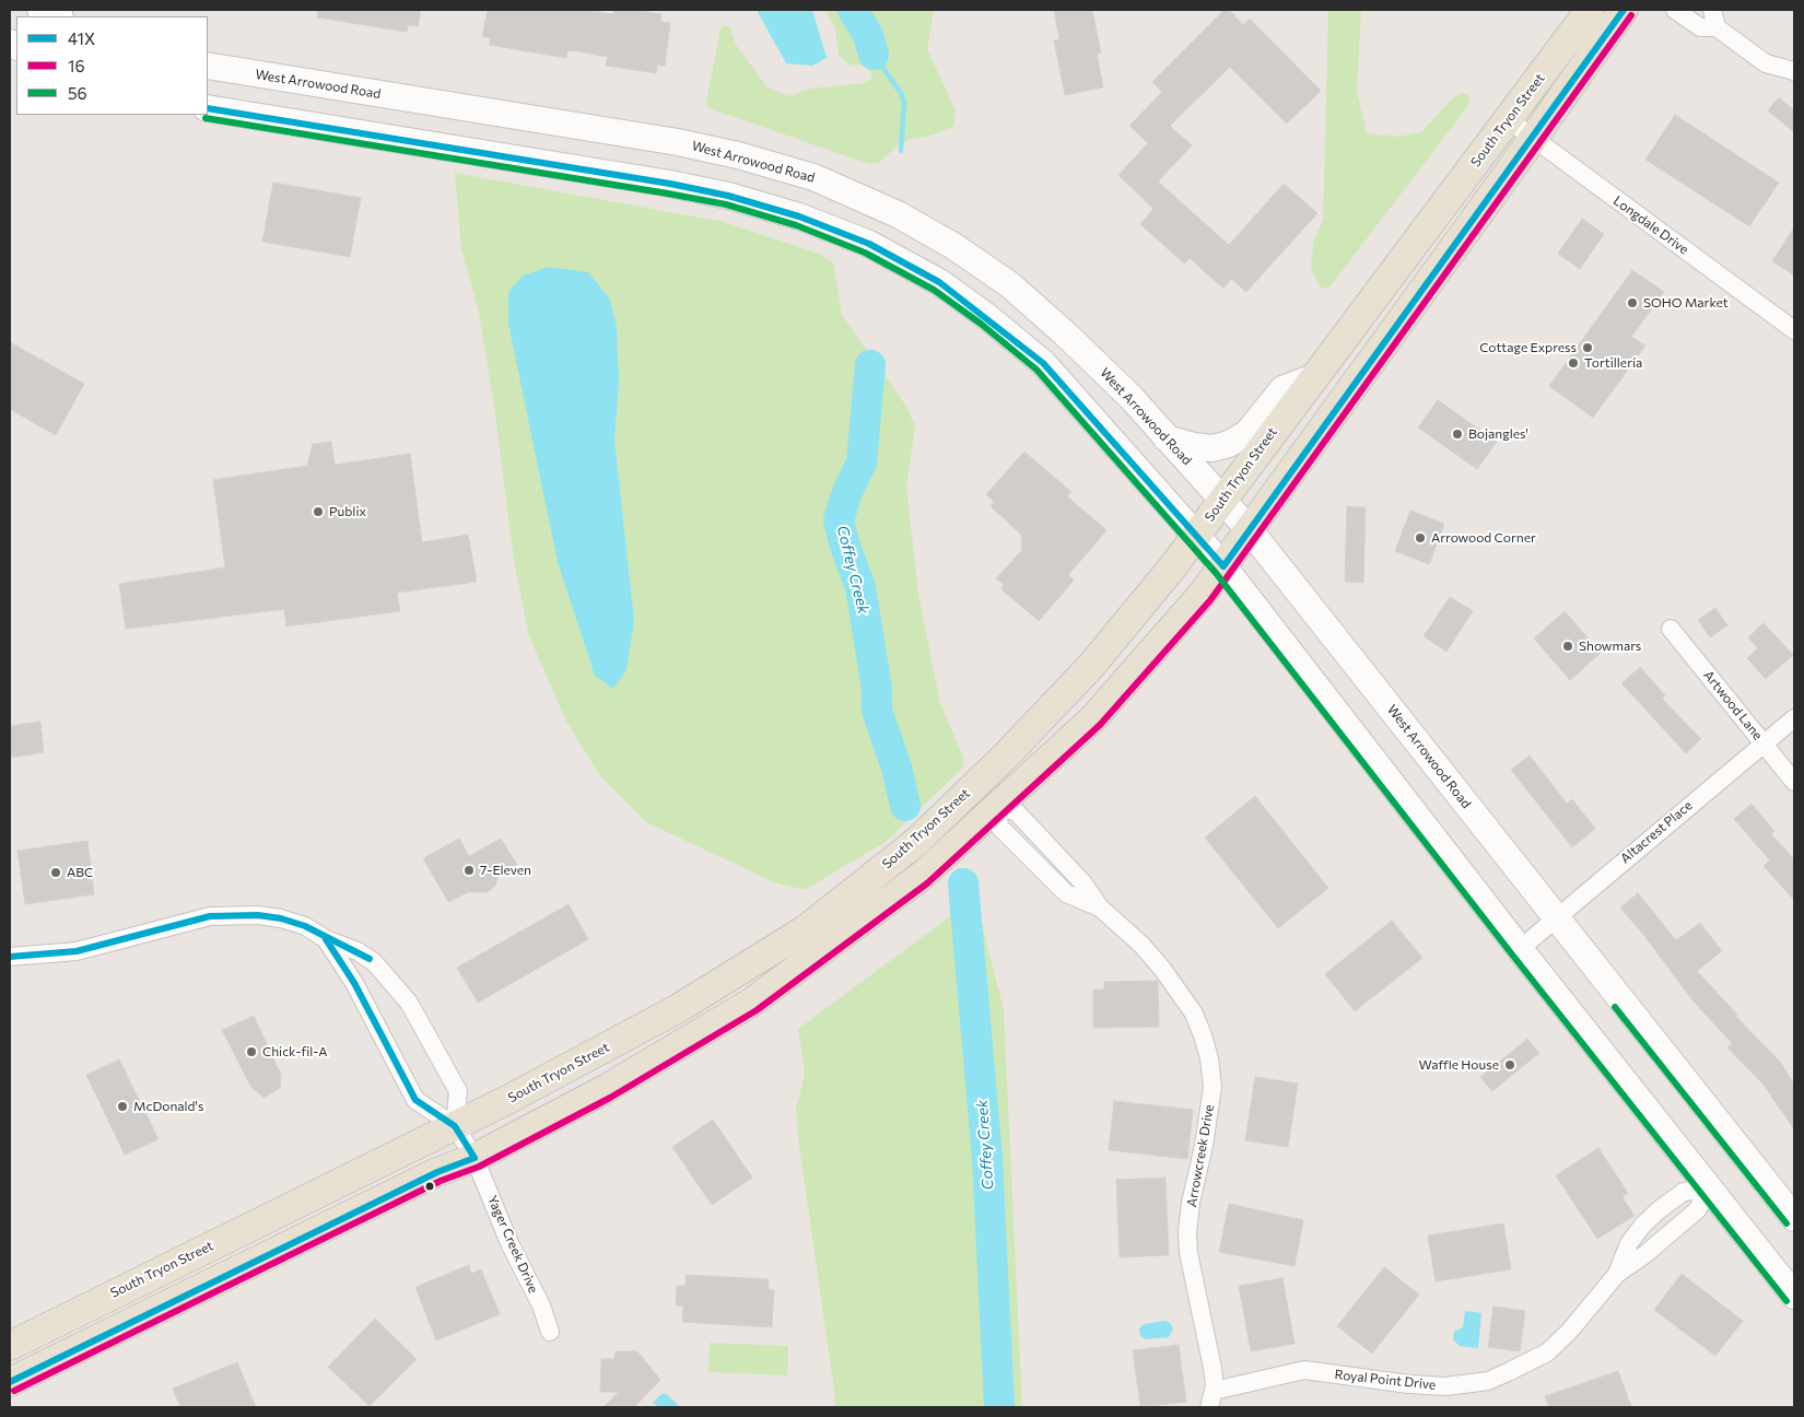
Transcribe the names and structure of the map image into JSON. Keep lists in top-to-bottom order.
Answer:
{
  "streets": {
    "main road": ["West Arrowood Road", "South Tryon Street"],
    "street": [
      "Longdale Drive",
      "Artwood Lane",
      "Altacrest Place",
      "Arrowcreek Drive",
      "Yager Creek Drive",
      "Royal Point Drive"
    ]
  },
  "crossings": [
    ["West Arrowood Road", "South Tryon Street"],
    ["West Arrowood Road", "Altacrest Place"],
    ["South Tryon Street", "Longdale Drive"],
    ["South Tryon Street", "Yager Creek Drive"],
    ["Artwood Lane", "Altacrest Place"],
    ["Arrowcreek Drive", "Royal Point Drive"]
  ],
  "water": ["Coffey Creek"],
  "places": [
    "SOHO Market",
    "Cottage Express",
    "Tortillería",
    "Bojangles'",
    "Publix",
    "Arrowood Corner",
    "Showmars",
    "7-Eleven",
    "ABC",
    "Chick-fil-A",
    "Waffle House",
    "McDonald's"
  ],
  "lines": ["transit line 41X", "transit line 16", "transit line 56"],
  "legend": ["41X", "16", "56"]
}
